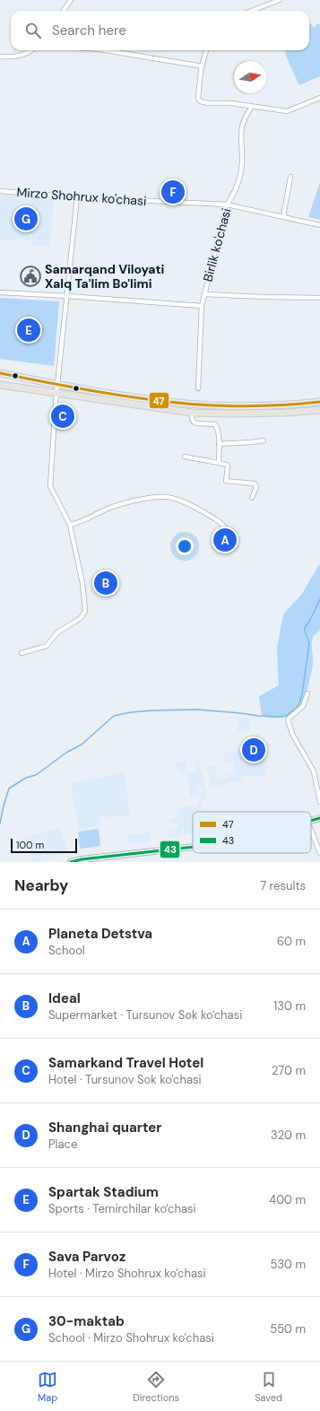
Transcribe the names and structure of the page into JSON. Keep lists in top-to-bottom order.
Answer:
{
  "streets": {
    "street": ["Mirzo Shohrux ko'chasi", "Birlik ko'chasi"]
  },
  "crossings": [
    ["Mirzo Shohrux ko'chasi", "Birlik ko'chasi"]
  ],
  "places": {
    "public building": ["Samarqand Viloyati Xalq Ta'lim Bo'limi"]
  },
  "lines": ["transit line 47", "transit line 43"],
  "legend": ["47", "43"],
  "scale_bar": "100 m",
  "north": "right",
  "page": {
    "search": "Search here",
    "pins": [
      "F",
      "G",
      "E",
      "C",
      "A",
      "B",
      "D"
    ],
    "scale": "100 m",
    "heading": ["Nearby", "7 results"],
    "list": [
      {
        "mark": "A",
        "name": "Planeta Detstva",
        "note": "School",
        "value": "60 m"
      },
      {
        "mark": "B",
        "name": "Ideal",
        "note": "Supermarket · Tursunov Sok ko'chasi",
        "value": "130 m"
      },
      {
        "mark": "C",
        "name": "Samarkand Travel Hotel",
        "note": "Hotel · Tursunov Sok ko'chasi",
        "value": "270 m"
      },
      {
        "mark": "D",
        "name": "Shanghai quarter",
        "note": "Place",
        "value": "320 m"
      },
      {
        "mark": "E",
        "name": "Spartak Stadium",
        "note": "Sports · Temirchilar ko'chasi",
        "value": "400 m"
      },
      {
        "mark": "F",
        "name": "Sava Parvoz",
        "note": "Hotel · Mirzo Shohrux ko'chasi",
        "value": "530 m"
      },
      {
        "mark": "G",
        "name": "30-maktab",
        "note": "School · Mirzo Shohrux ko'chasi",
        "value": "550 m"
      }
    ],
    "nav": ["Map", "Directions", "Saved"]
  }
}
